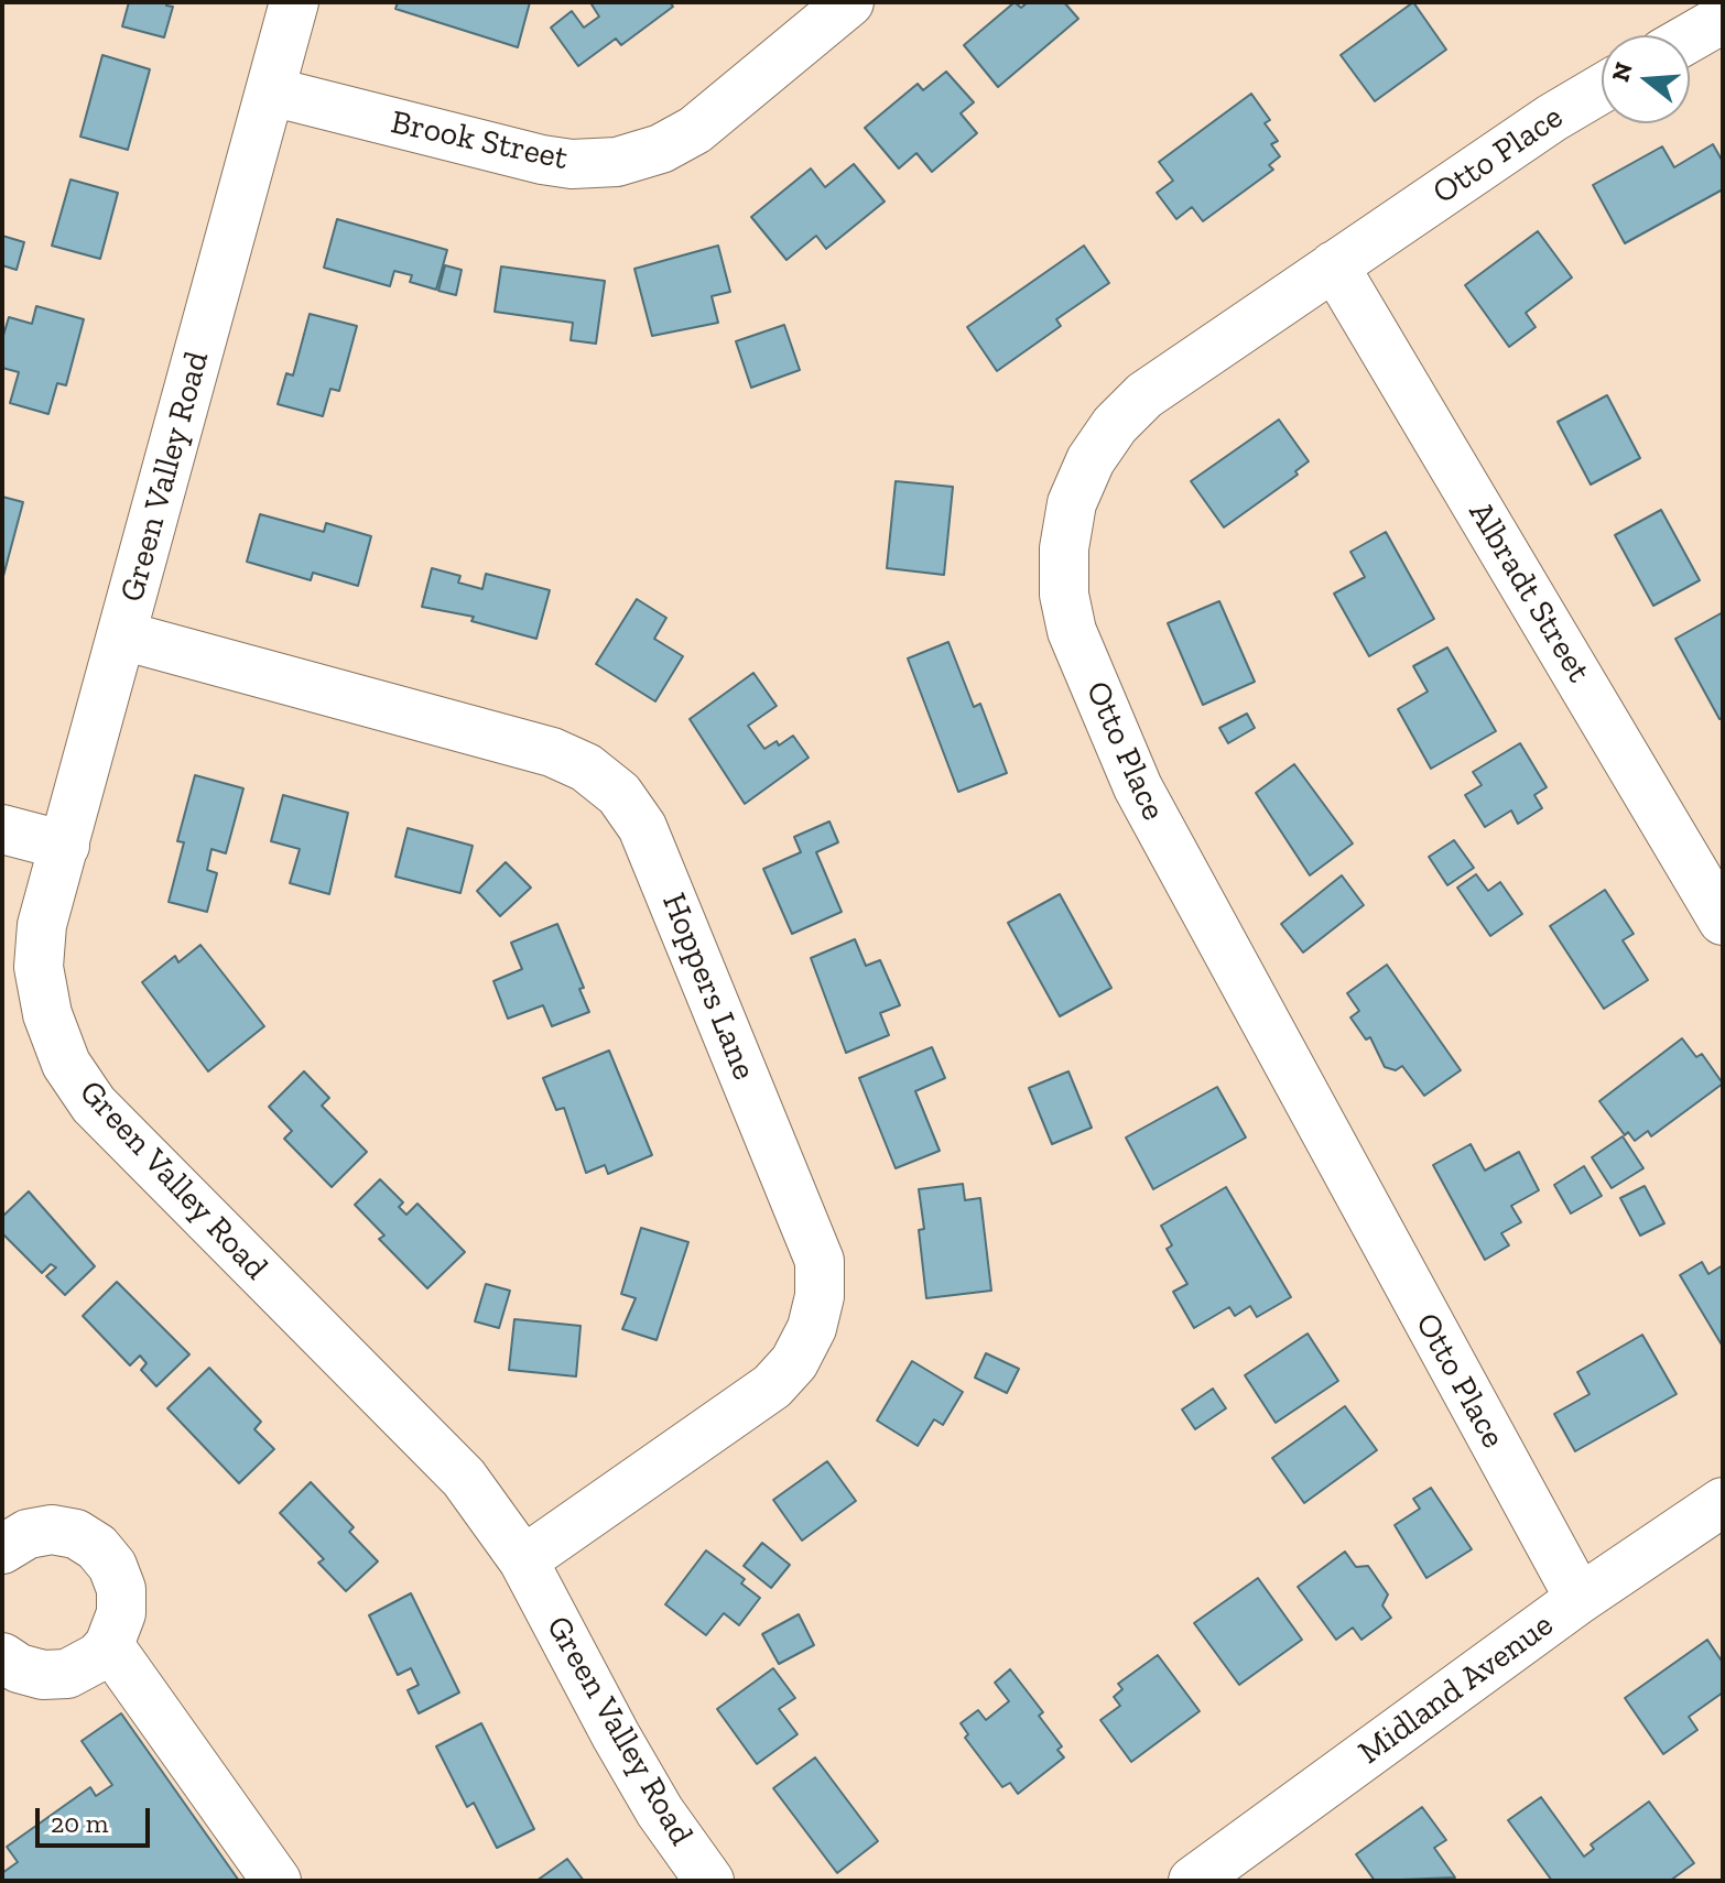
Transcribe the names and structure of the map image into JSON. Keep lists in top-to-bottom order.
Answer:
{
  "streets": {
    "street": [
      "Brook Street",
      "Otto Place",
      "Green Valley Road",
      "Albradt Street",
      "Hoppers Lane",
      "Midland Avenue"
    ]
  },
  "crossings": [
    ["Brook Street", "Green Valley Road"],
    ["Otto Place", "Albradt Street"],
    ["Otto Place", "Midland Avenue"],
    ["Green Valley Road", "Hoppers Lane"]
  ],
  "scale_bar": "20 m",
  "north": "left"
}
